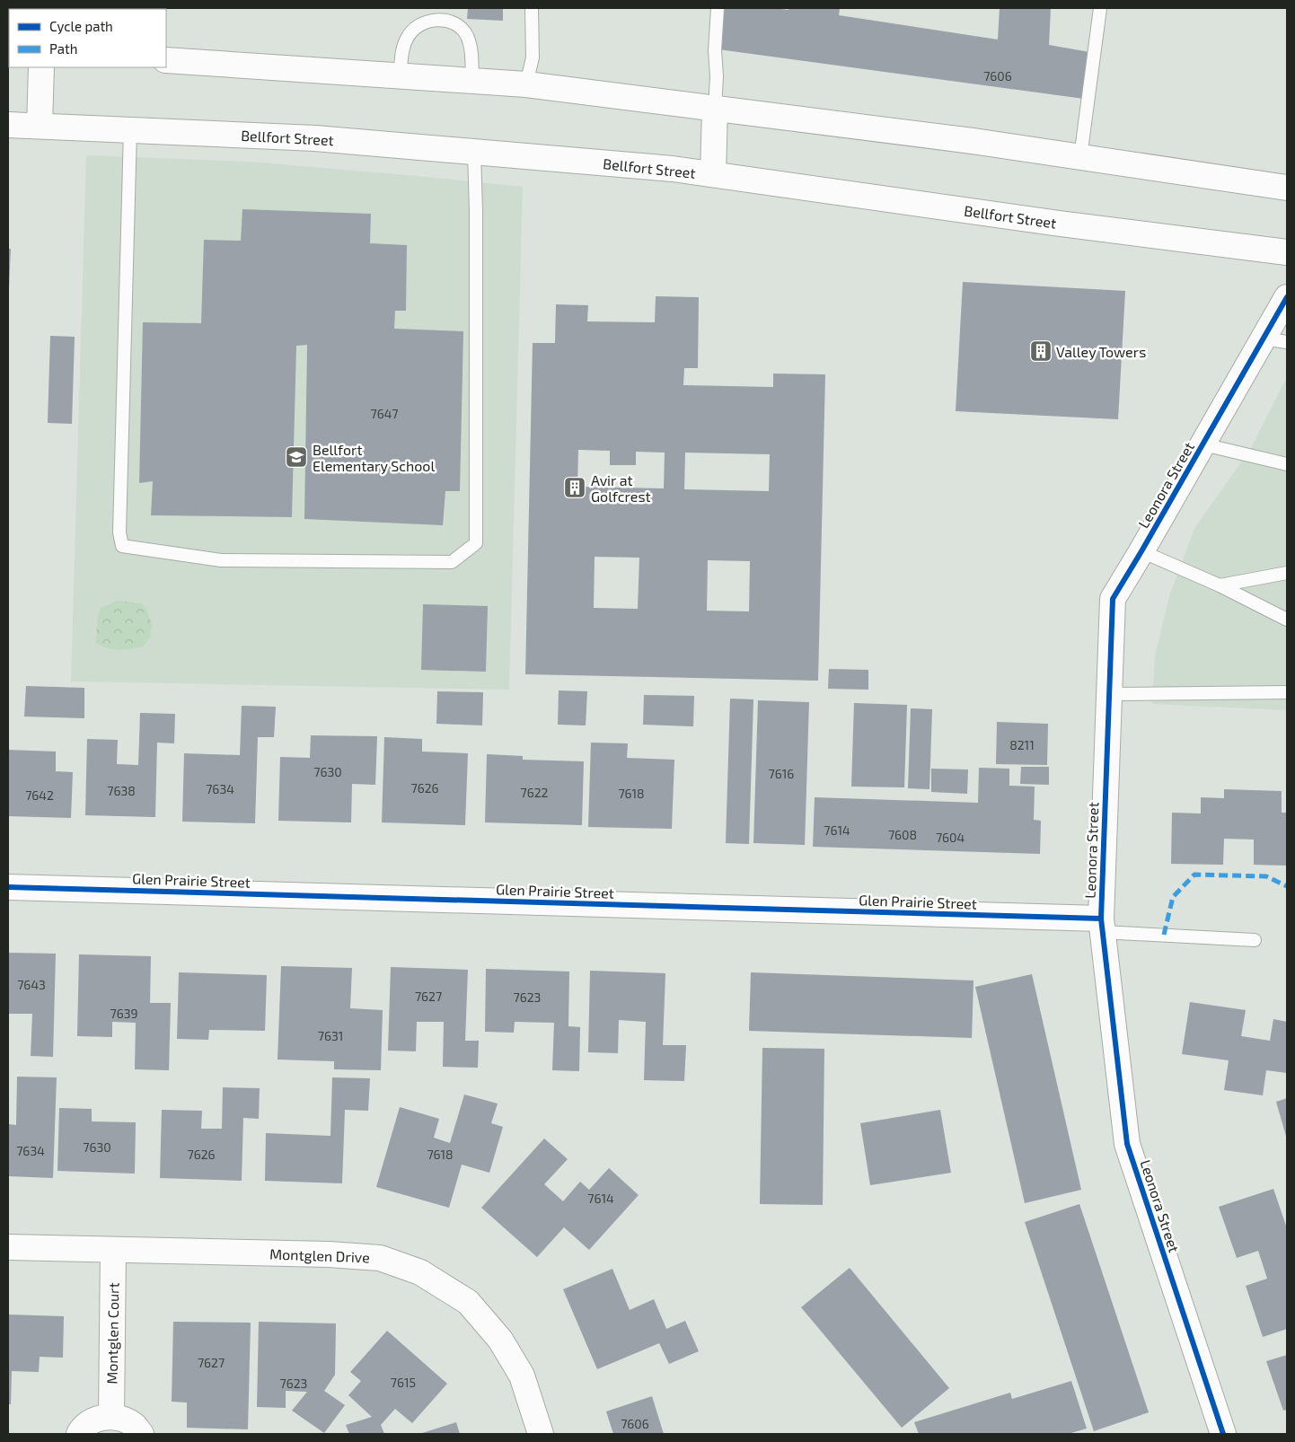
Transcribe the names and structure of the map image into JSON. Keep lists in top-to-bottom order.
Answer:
{
  "streets": {
    "street": [
      "Bellfort Street",
      "Leonora Street",
      "Glen Prairie Street",
      "Montglen Drive",
      "Montglen Court"
    ]
  },
  "crossings": [
    ["Leonora Street", "Glen Prairie Street"],
    ["Montglen Drive", "Montglen Court"]
  ],
  "places": {
    "building": ["Valley Towers", "Avir at Golfcrest"],
    "school or university": ["Bellfort Elementary School"]
  },
  "house_numbers": [
    "7606",
    "7647",
    "8211",
    "7630",
    "7616",
    "7626",
    "7634",
    "7638",
    "7622",
    "7618",
    "7642",
    "7614",
    "7608",
    "7604",
    "7643",
    "7627",
    "7623",
    "7639",
    "7631",
    "7630",
    "7634",
    "7626",
    "7618",
    "7614",
    "7627",
    "7615",
    "7623",
    "7606"
  ],
  "legend": ["Cycle path", "Path"]
}
